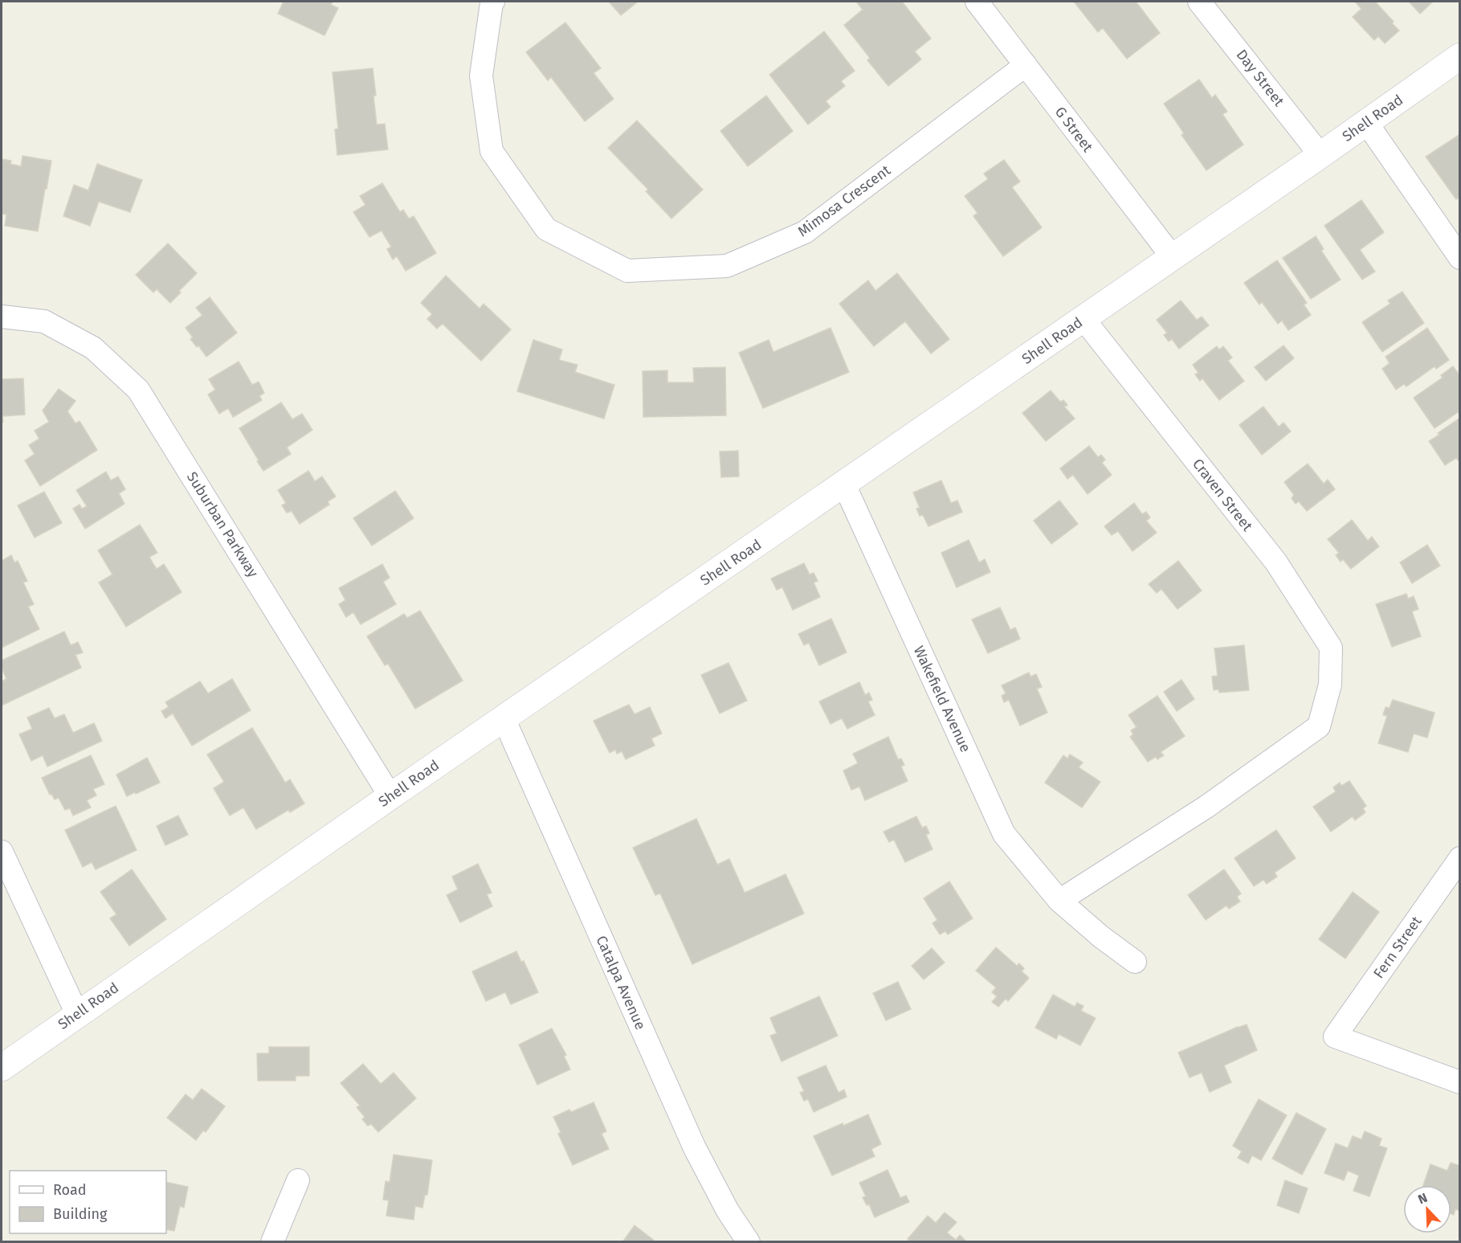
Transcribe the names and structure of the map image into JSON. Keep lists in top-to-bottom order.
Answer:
{
  "streets": {
    "street": [
      "Day Street",
      "Shell Road",
      "G Street",
      "Mimosa Crescent",
      "Craven Street",
      "Suburban Parkway",
      "Wakefield Avenue",
      "Fern Street",
      "Catalpa Avenue"
    ]
  },
  "crossings": [
    ["Day Street", "Shell Road"],
    ["Shell Road", "G Street"],
    ["Shell Road", "Craven Street"],
    ["Shell Road", "Suburban Parkway"],
    ["Shell Road", "Wakefield Avenue"],
    ["Shell Road", "Catalpa Avenue"],
    ["G Street", "Mimosa Crescent"],
    ["Craven Street", "Wakefield Avenue"]
  ],
  "legend": ["Road", "Building"],
  "north": "top left"
}
